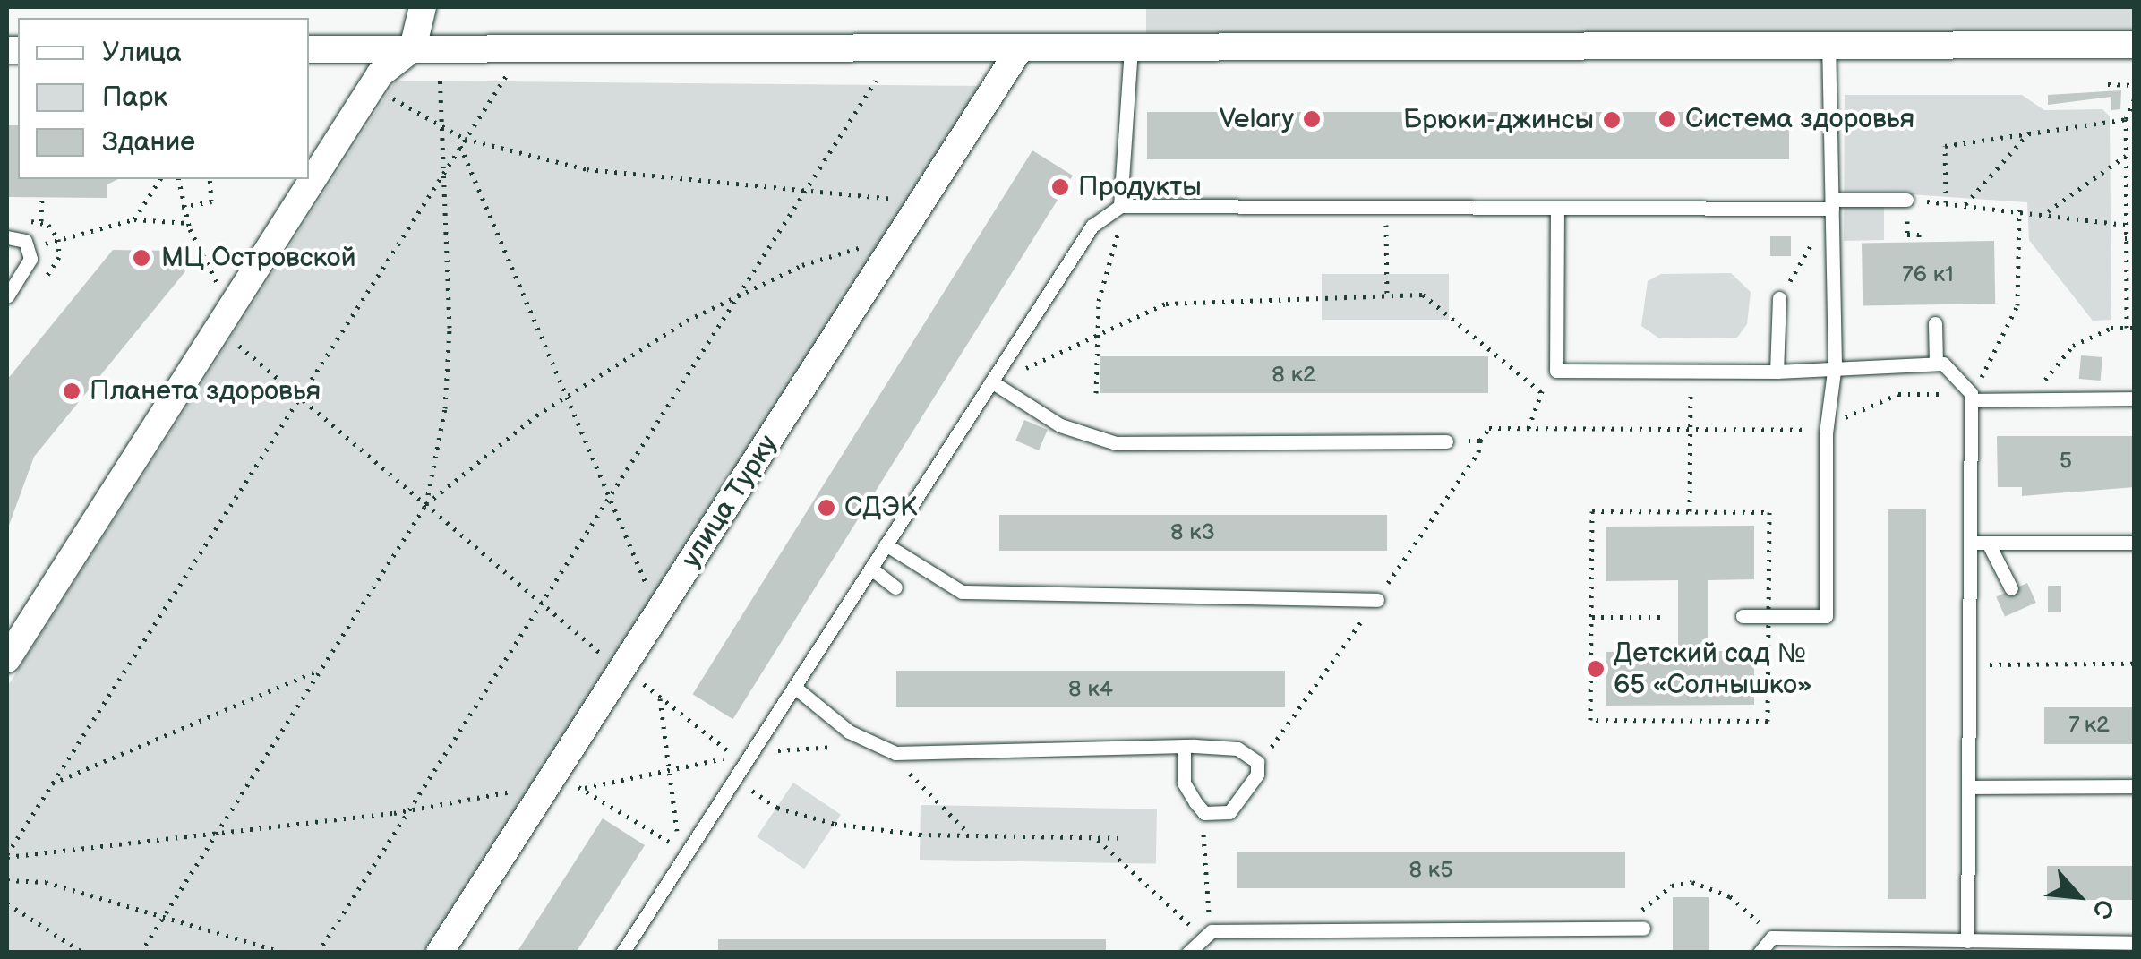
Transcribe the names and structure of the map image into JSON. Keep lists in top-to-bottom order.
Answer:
{
  "streets": {
    "street": ["улица Турку"]
  },
  "places": [
    "Velary",
    "Система здоровья",
    "Брюки-джинсы",
    "Продукты",
    "МЦ Островской",
    "Планета здоровья",
    "СДЭК",
    "Детский сад № 65 «Солнышко»"
  ],
  "house_numbers": [
    "76 к1",
    "8 к2",
    "5",
    "8 к3",
    "8 к4",
    "7 к2",
    "8 к5"
  ],
  "legend": ["Улица", "Парк", "Здание"],
  "north": "bottom right"
}
